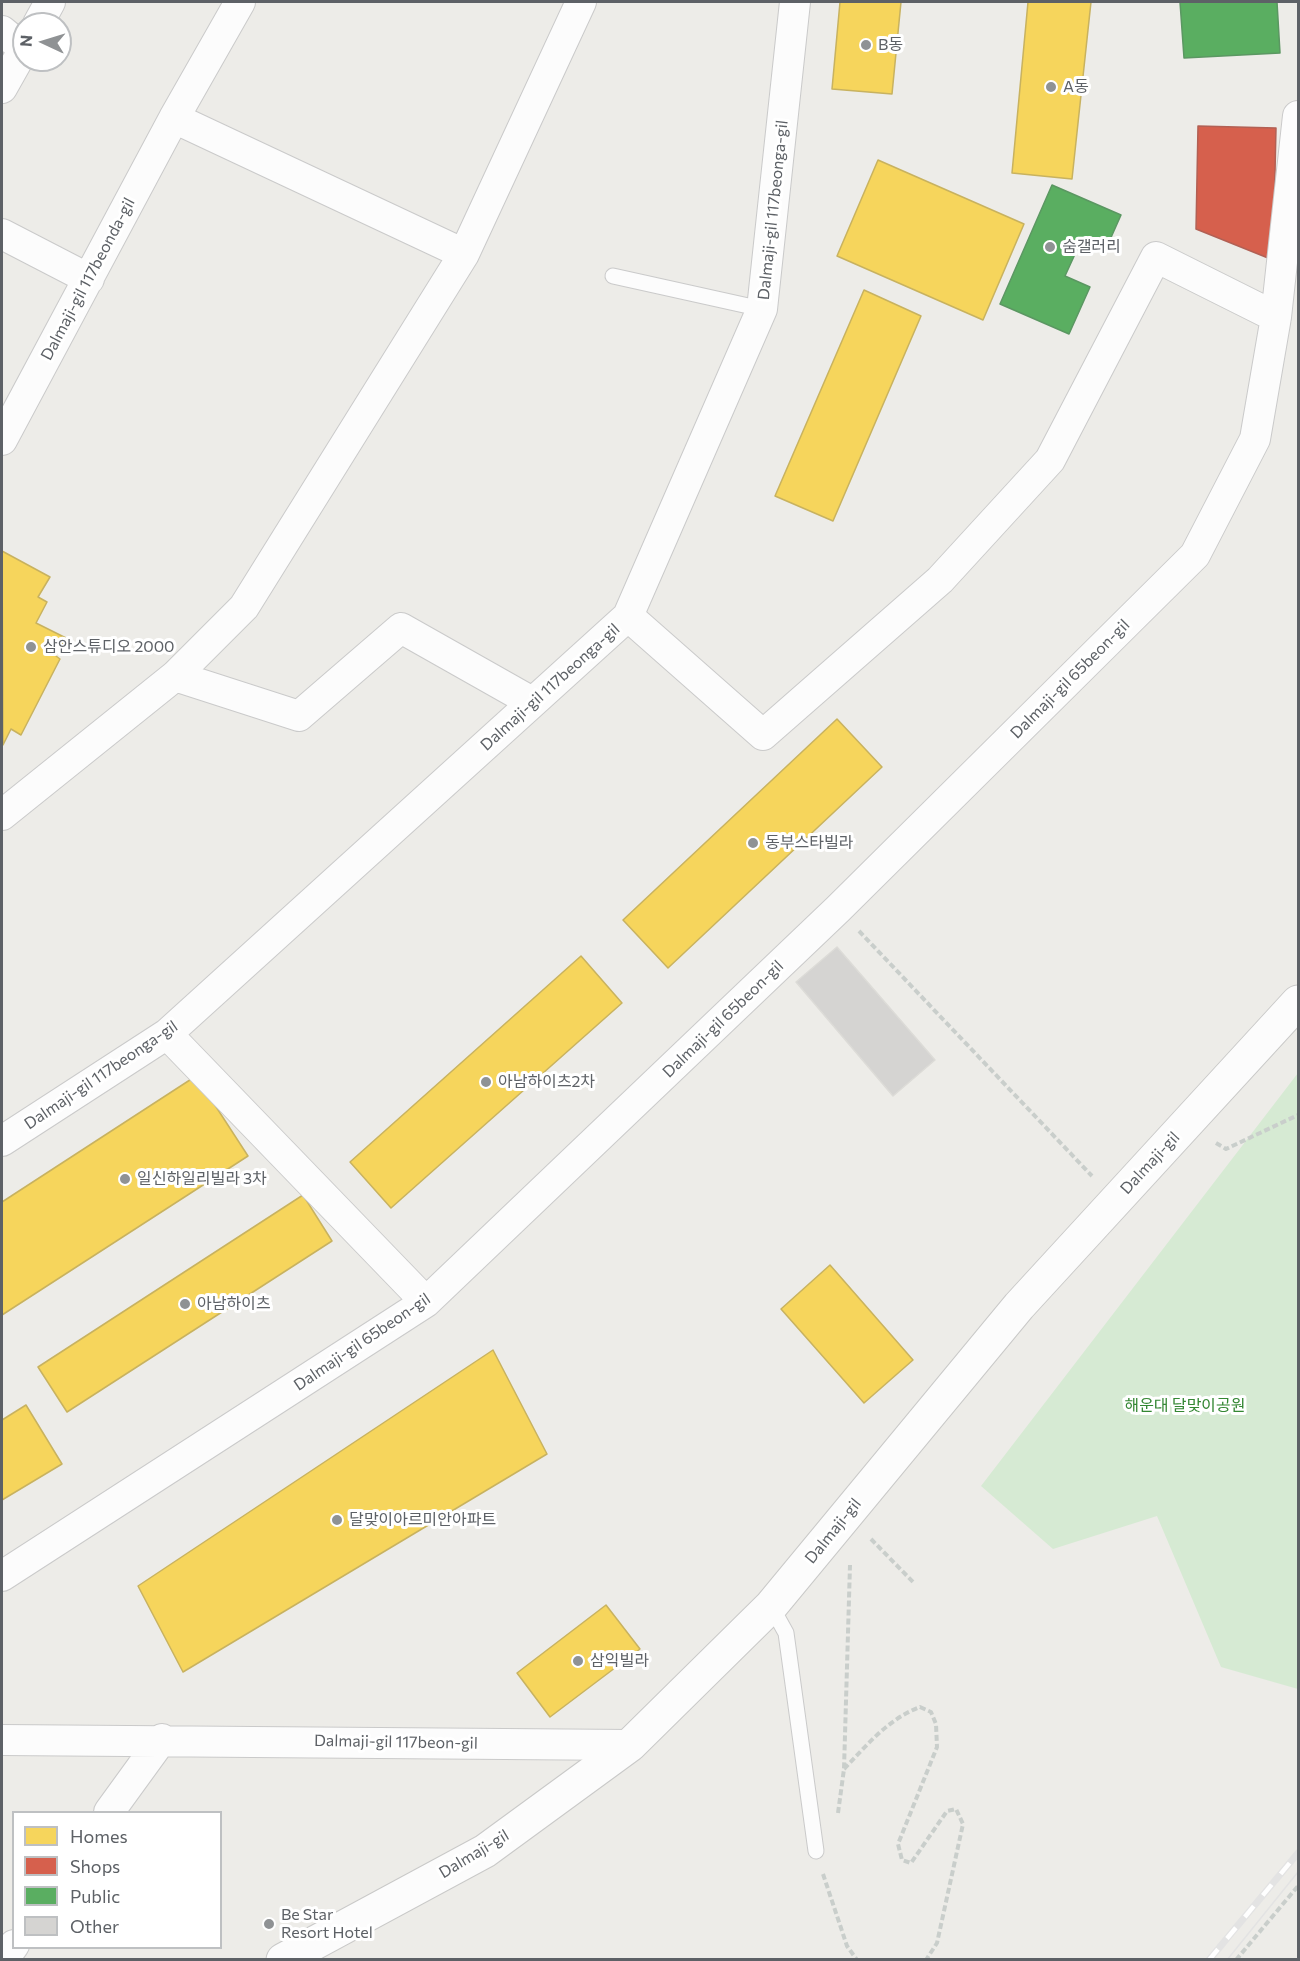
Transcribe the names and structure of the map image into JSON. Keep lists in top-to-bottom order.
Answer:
{
  "streets": {
    "street": [
      "Dalmaji-gil 117beonga-gil",
      "Dalmaji-gil 117beonda-gil",
      "Dalmaji-gil 65beon-gil",
      "Dalmaji-gil",
      "Dalmaji-gil 117beon-gil"
    ]
  },
  "crossings": [
    ["Dalmaji-gil", "Dalmaji-gil 117beon-gil"]
  ],
  "parks": ["해운대 달맞이공원"],
  "places": [
    "B동",
    "A동",
    "숨갤러리",
    "삼안스튜디오 2000",
    "동부스타빌라",
    "아남하이츠2차",
    "일신하일리빌라 3차",
    "아남하이츠",
    "달맞이아르미안아파트",
    "삼익빌라",
    "Be Star Resort Hotel"
  ],
  "legend": [
    "Homes",
    "Shops",
    "Public",
    "Other"
  ],
  "north": "left"
}
